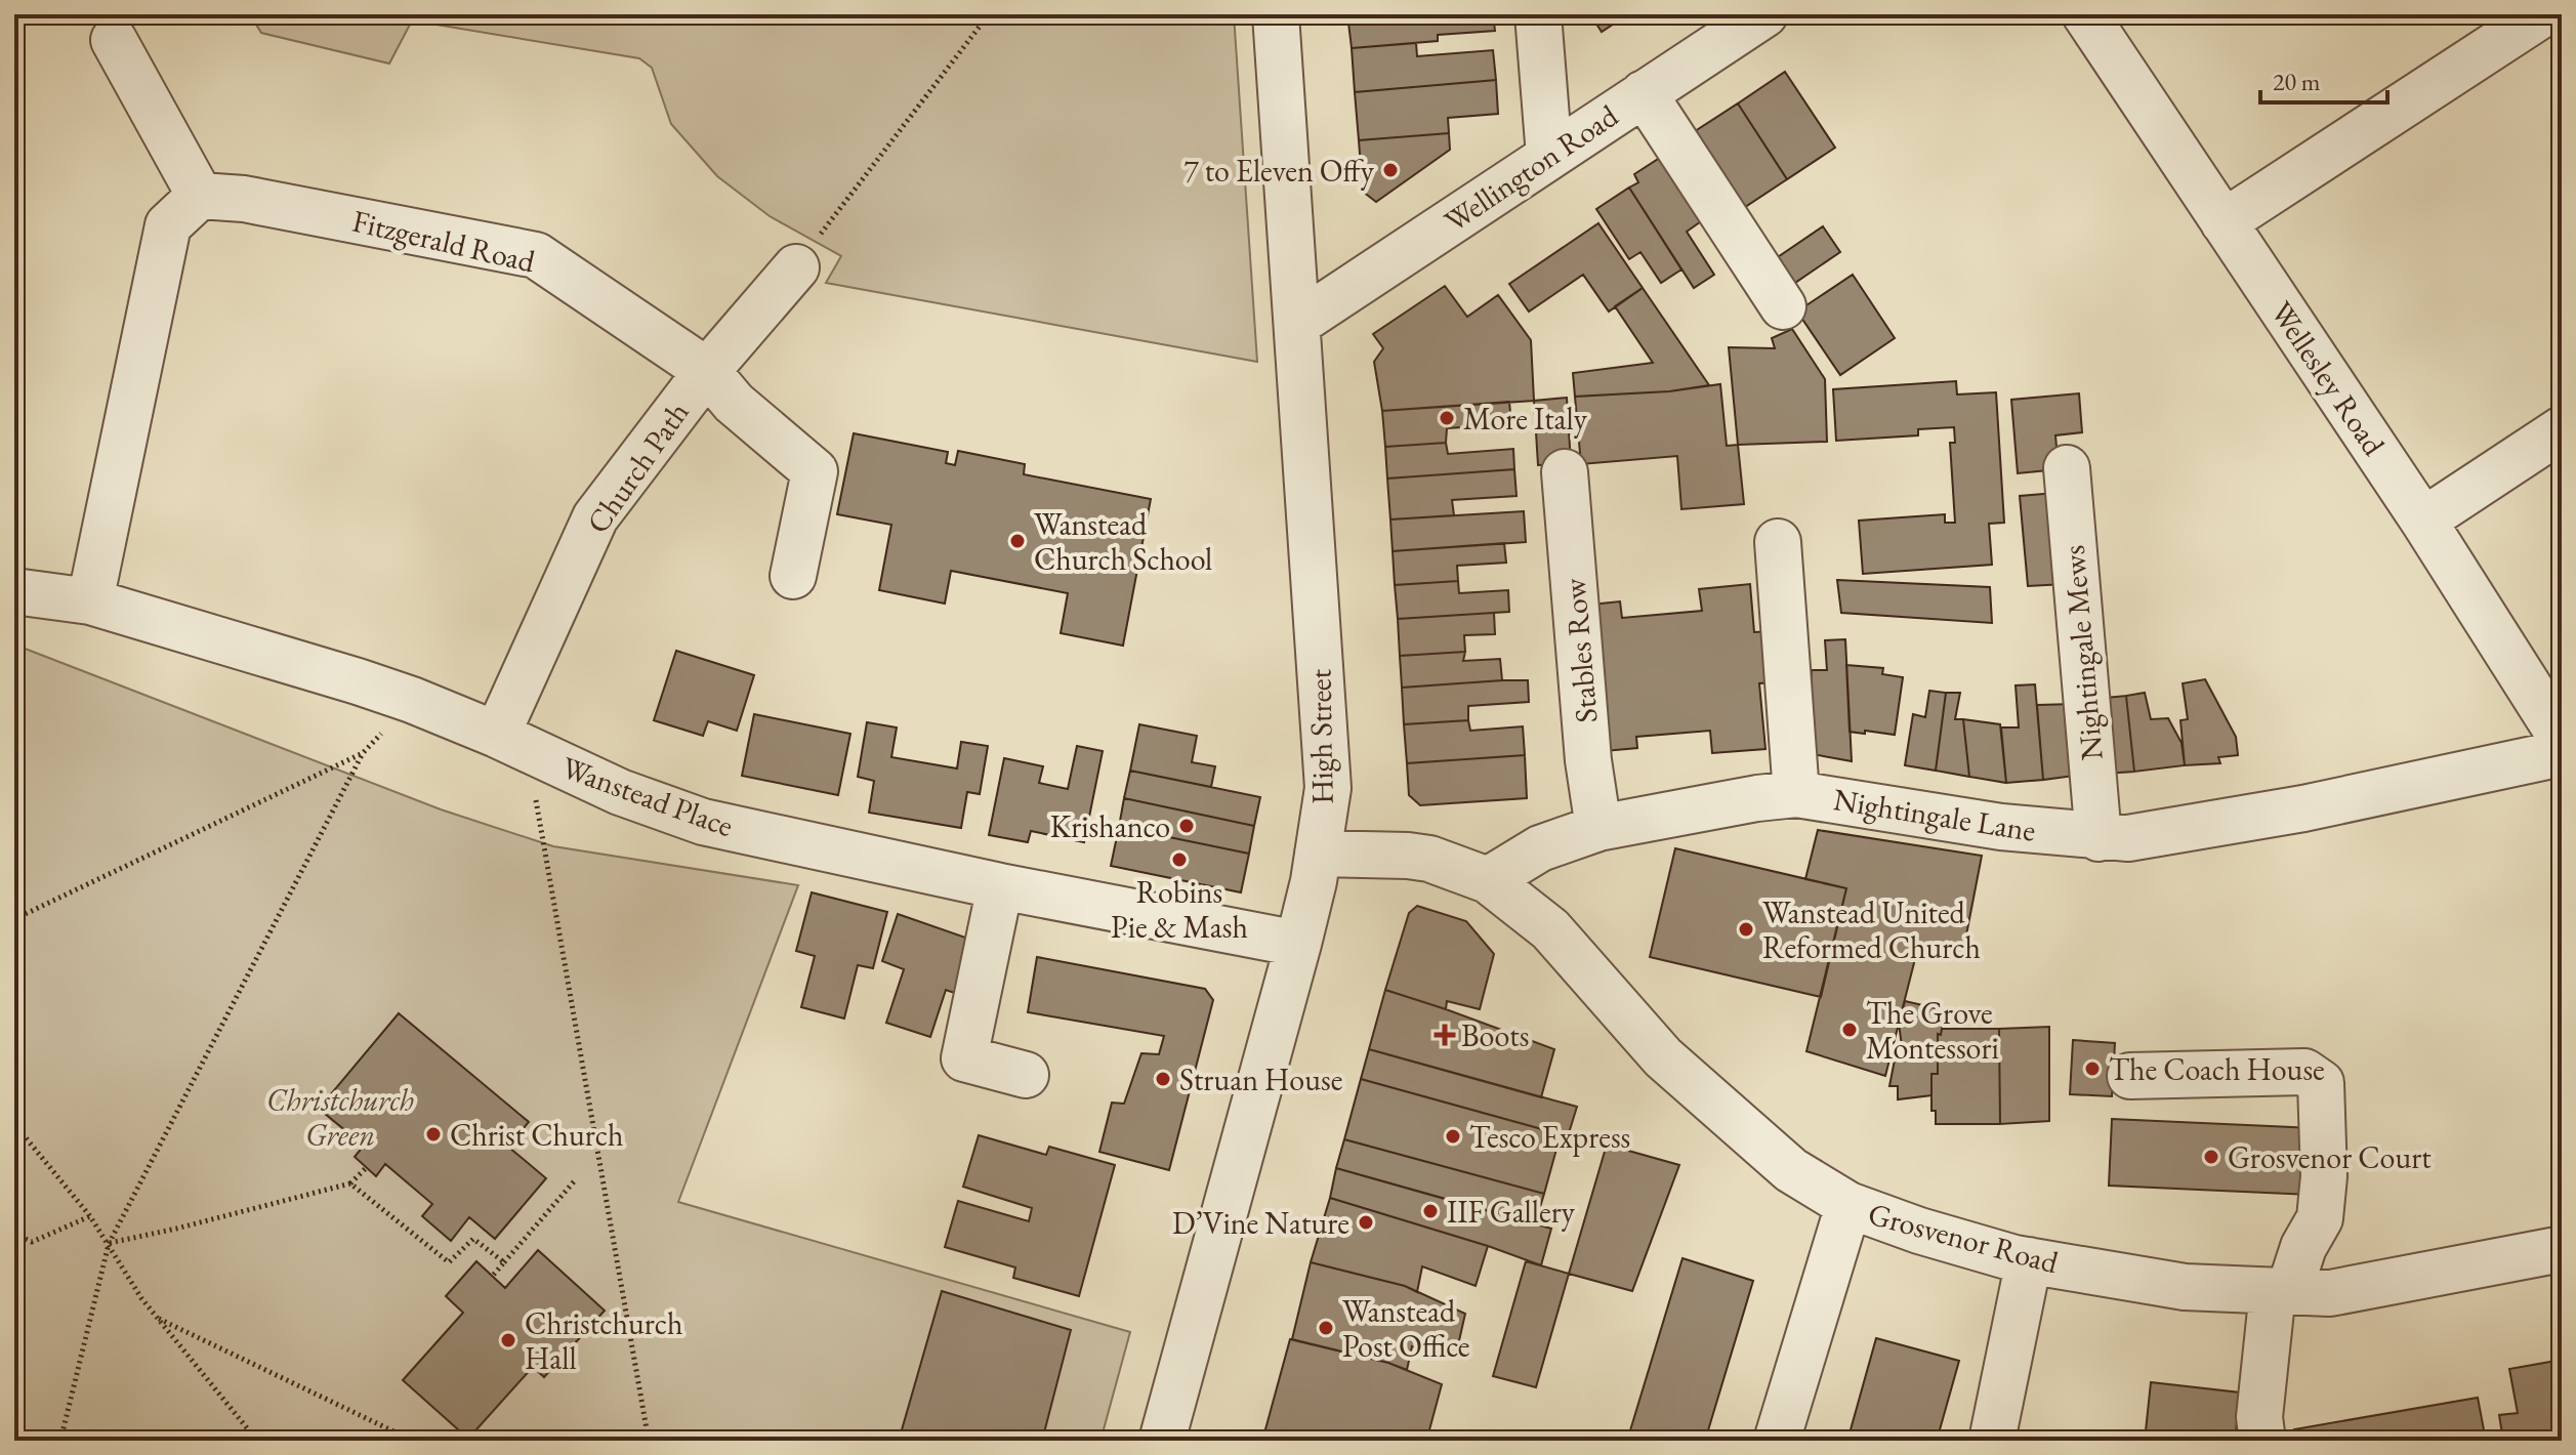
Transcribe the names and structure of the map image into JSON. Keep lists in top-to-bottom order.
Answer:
{
  "streets": {
    "street": [
      "Wellington Road",
      "Fitzgerald Road",
      "Wellesley Road",
      "Church Path",
      "Stables Row",
      "Nightingale Mews",
      "High Street",
      "Wanstead Place",
      "Nightingale Lane",
      "Grosvenor Road"
    ]
  },
  "crossings": [
    ["Wellington Road", "High Street"],
    ["Fitzgerald Road", "Church Path"],
    ["Wellesley Road", "Nightingale Lane"],
    ["Church Path", "Wanstead Place"],
    ["Stables Row", "Nightingale Lane"],
    ["Nightingale Mews", "Nightingale Lane"],
    ["High Street", "Wanstead Place"],
    ["Nightingale Lane", "Grosvenor Road"]
  ],
  "parks": ["Christchurch Green"],
  "places": {
    "other": [
      "7 to Eleven Offy",
      "More Italy",
      "Wanstead Church School",
      "Krishanco",
      "Robins Pie & Mash",
      "Wanstead United Reformed Church",
      "The Grove Montessori",
      "The Coach House",
      "Struan House",
      "Christ Church",
      "Tesco Express",
      "Grosvenor Court",
      "IIF Gallery",
      "D’Vine Nature",
      "Wanstead Post Office",
      "Christchurch Hall"
    ],
    "health": ["Boots"]
  },
  "scale_bar": "20 m"
}
